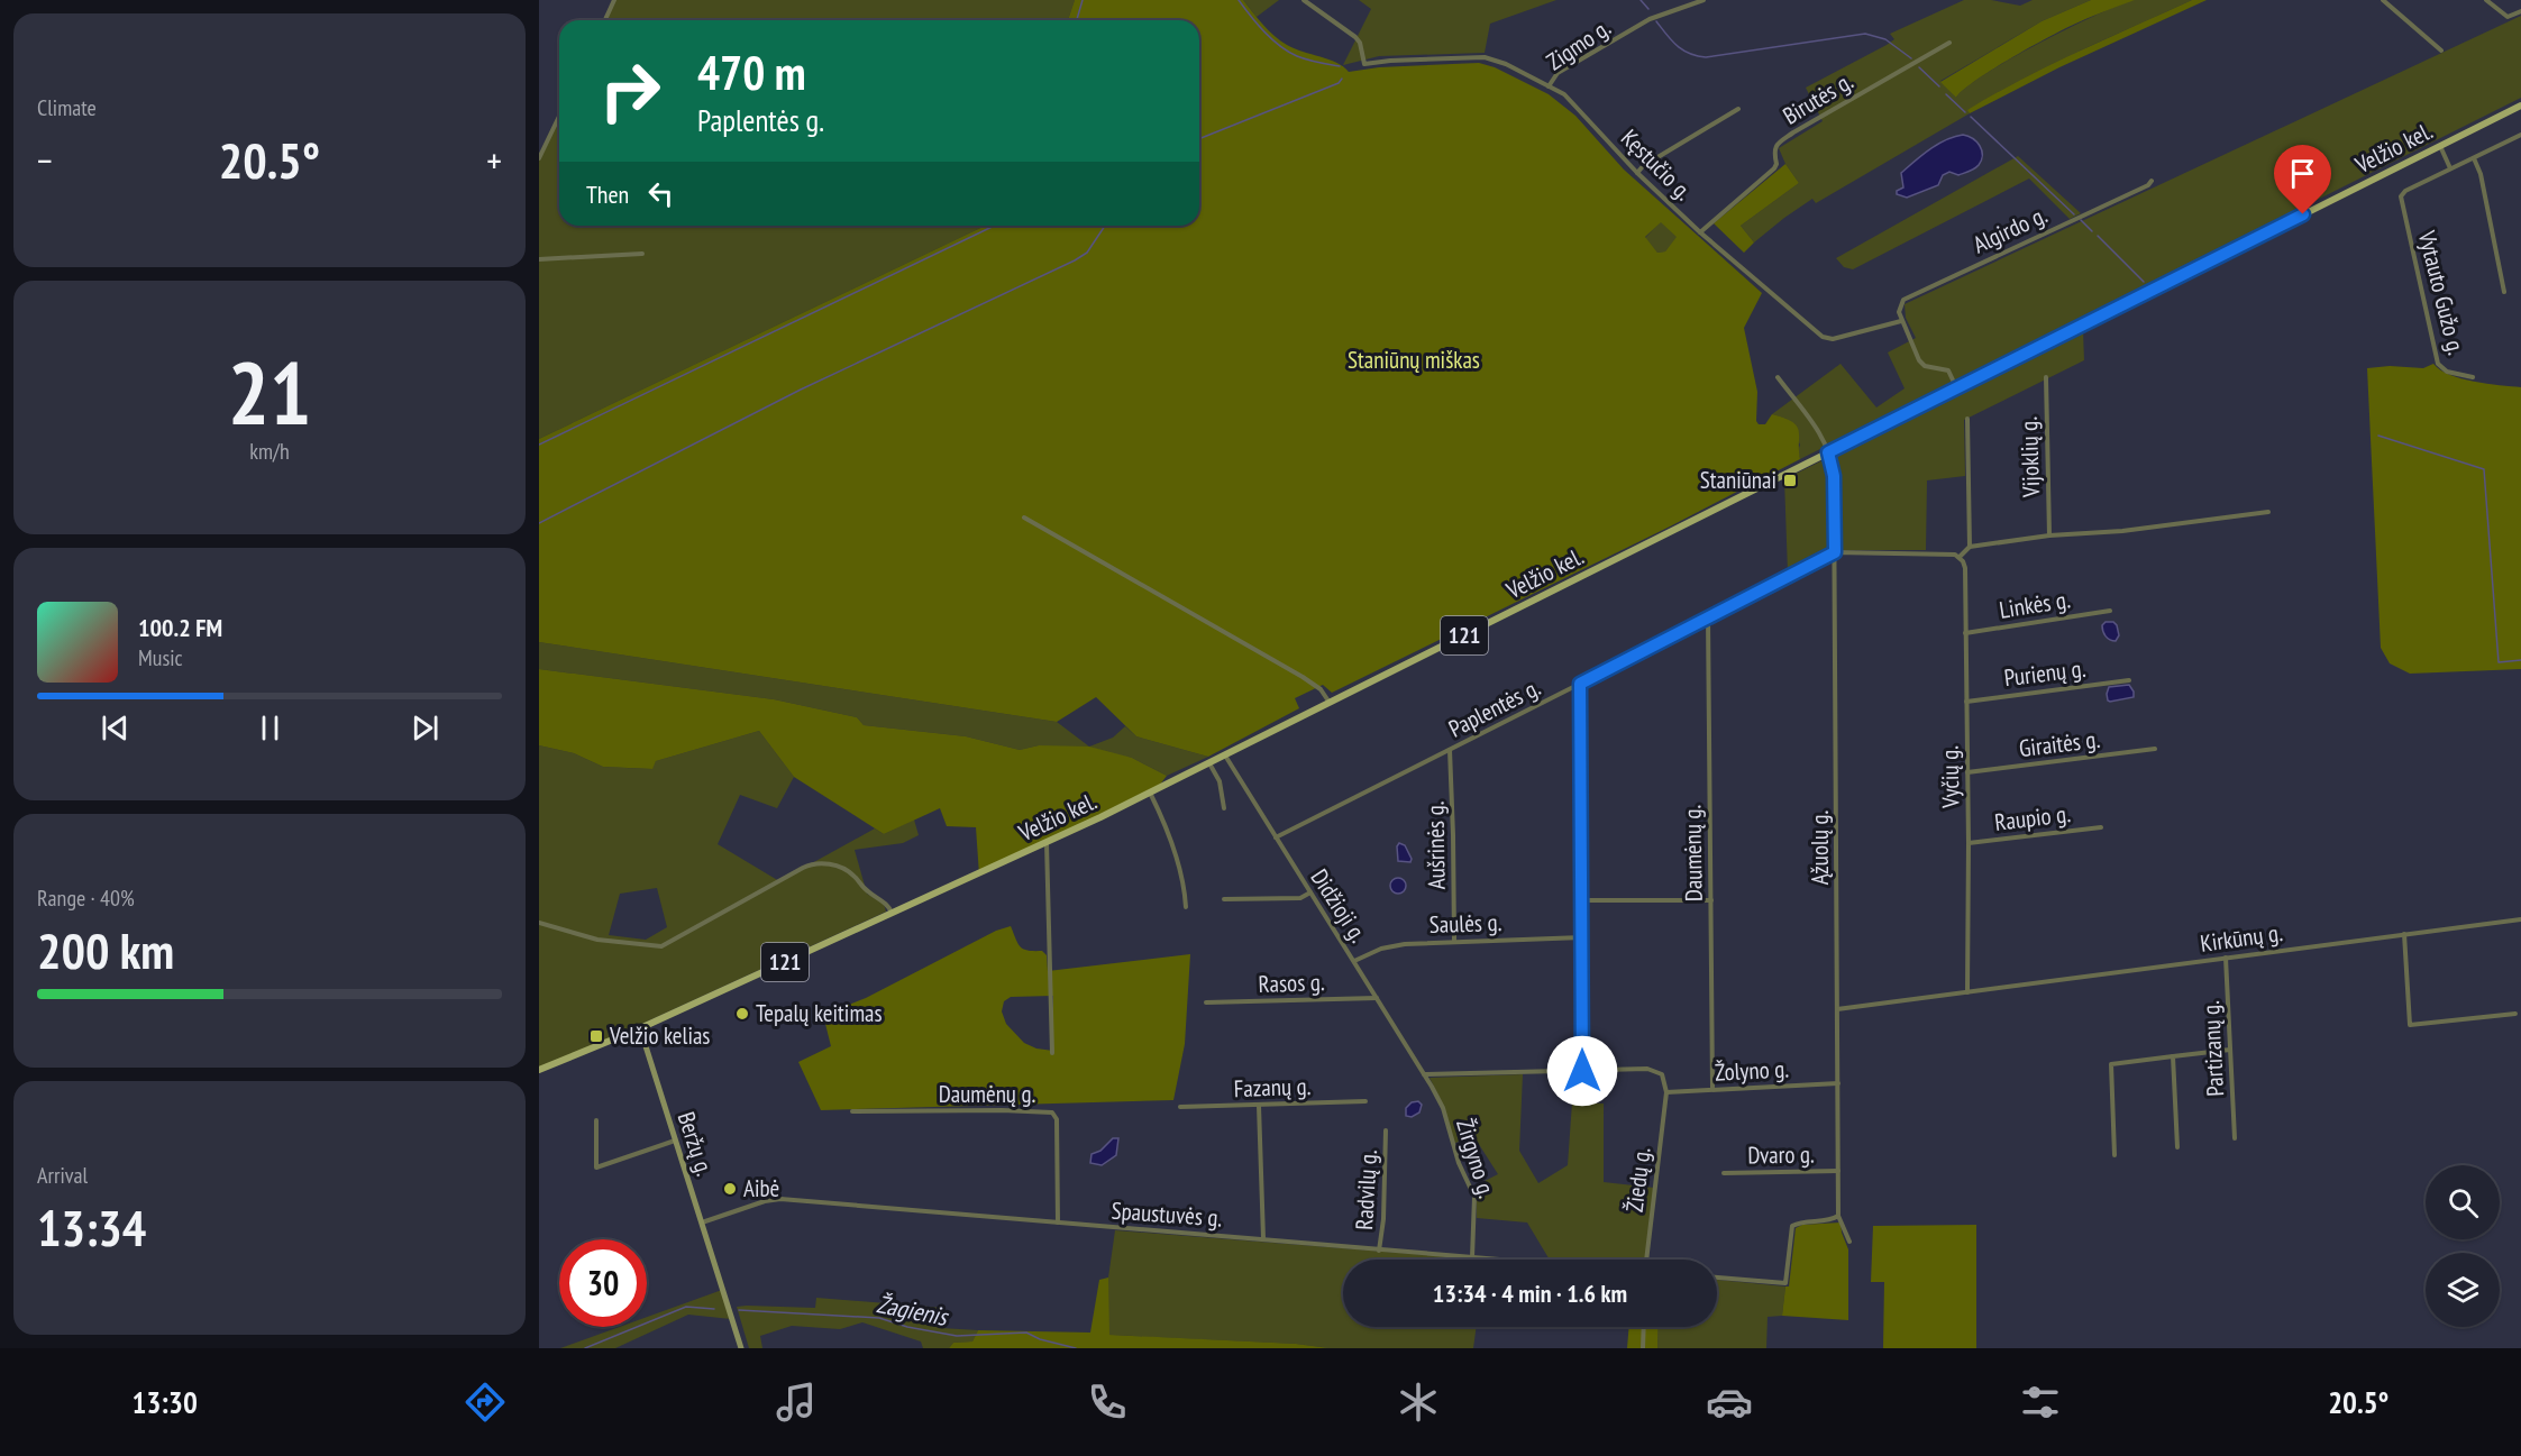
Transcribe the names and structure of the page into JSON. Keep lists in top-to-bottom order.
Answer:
{
  "streets": {
    "main road": ["Velžio kel.", "121", "Beržų g."],
    "street": [
      "Zigmo g.",
      "Birutės g.",
      "Kęstučio g.",
      "Algirdo g.",
      "Vytauto Gužo g.",
      "Vijoklių g.",
      "Linkės g.",
      "Purienų g.",
      "Paplentės g.",
      "Giraitės g.",
      "Vyčių g.",
      "Raupio g.",
      "Aušrinės g.",
      "Ąžuolų g.",
      "Daumėnų g.",
      "Didžioji g.",
      "Saulės g.",
      "Kirkūnų g.",
      "Rasos g.",
      "Partizanų g.",
      "Žolyno g.",
      "Fazanų g.",
      "Dvaro g.",
      "Žirgyno g.",
      "Žiedų g.",
      "Radvilų g.",
      "Spaustuvės g."
    ]
  },
  "crossings": [
    ["Zigmo g.", "Kęstučio g."],
    ["Birutės g.", "Kęstučio g."],
    ["Velžio kel.", "Ąžuolų g."],
    ["Velžio kel.", "Didžioji g."],
    ["Velžio kel.", "Beržų g."],
    ["Kęstučio g.", "Algirdo g."],
    ["Linkės g.", "Vyčių g."],
    ["Purienų g.", "Vyčių g."],
    ["Paplentės g.", "Aušrinės g."],
    ["Paplentės g.", "Ąžuolų g."],
    ["Paplentės g.", "Daumėnų g."],
    ["Paplentės g.", "Didžioji g."],
    ["Giraitės g.", "Vyčių g."],
    ["Vyčių g.", "Raupio g."],
    ["Vyčių g.", "Kirkūnų g."],
    ["Aušrinės g.", "Saulės g."],
    ["Ąžuolų g.", "Žolyno g."],
    ["Ąžuolų g.", "Dvaro g."],
    ["Daumėnų g.", "Žolyno g."],
    ["Daumėnų g.", "Spaustuvės g."],
    ["Didžioji g.", "Saulės g."],
    ["Didžioji g.", "Rasos g."],
    ["Didžioji g.", "Žirgyno g."],
    ["Kirkūnų g.", "Partizanų g."],
    ["Žolyno g.", "Žiedų g."],
    ["Beržų g.", "Spaustuvės g."],
    ["Žirgyno g.", "Spaustuvės g."],
    ["Radvilų g.", "Spaustuvės g."]
  ],
  "water": ["Žagienis"],
  "parks": ["Staniūnų miškas"],
  "places": {
    "transit": ["Staniūnai", "Velžio kelias"],
    "other": ["Tepalų keitimas", "Aibė"]
  },
  "page": {
    "tile": [
      "Climate",
      ["21", "km/h"],
      ["Range · 40%", "200 km"],
      ["Arrival", "13:34"]
    ],
    "turn": ["470 m", "Paplentės g."],
    "heat": ["−", "20.5°", "+"],
    "then": "Then",
    "song": ["100.2 FM", "Music"],
    "limit": "30",
    "trip": "13:34 · 4 min · 1.6 km",
    "tabs": ["13:30", "20.5°"]
  }
}
